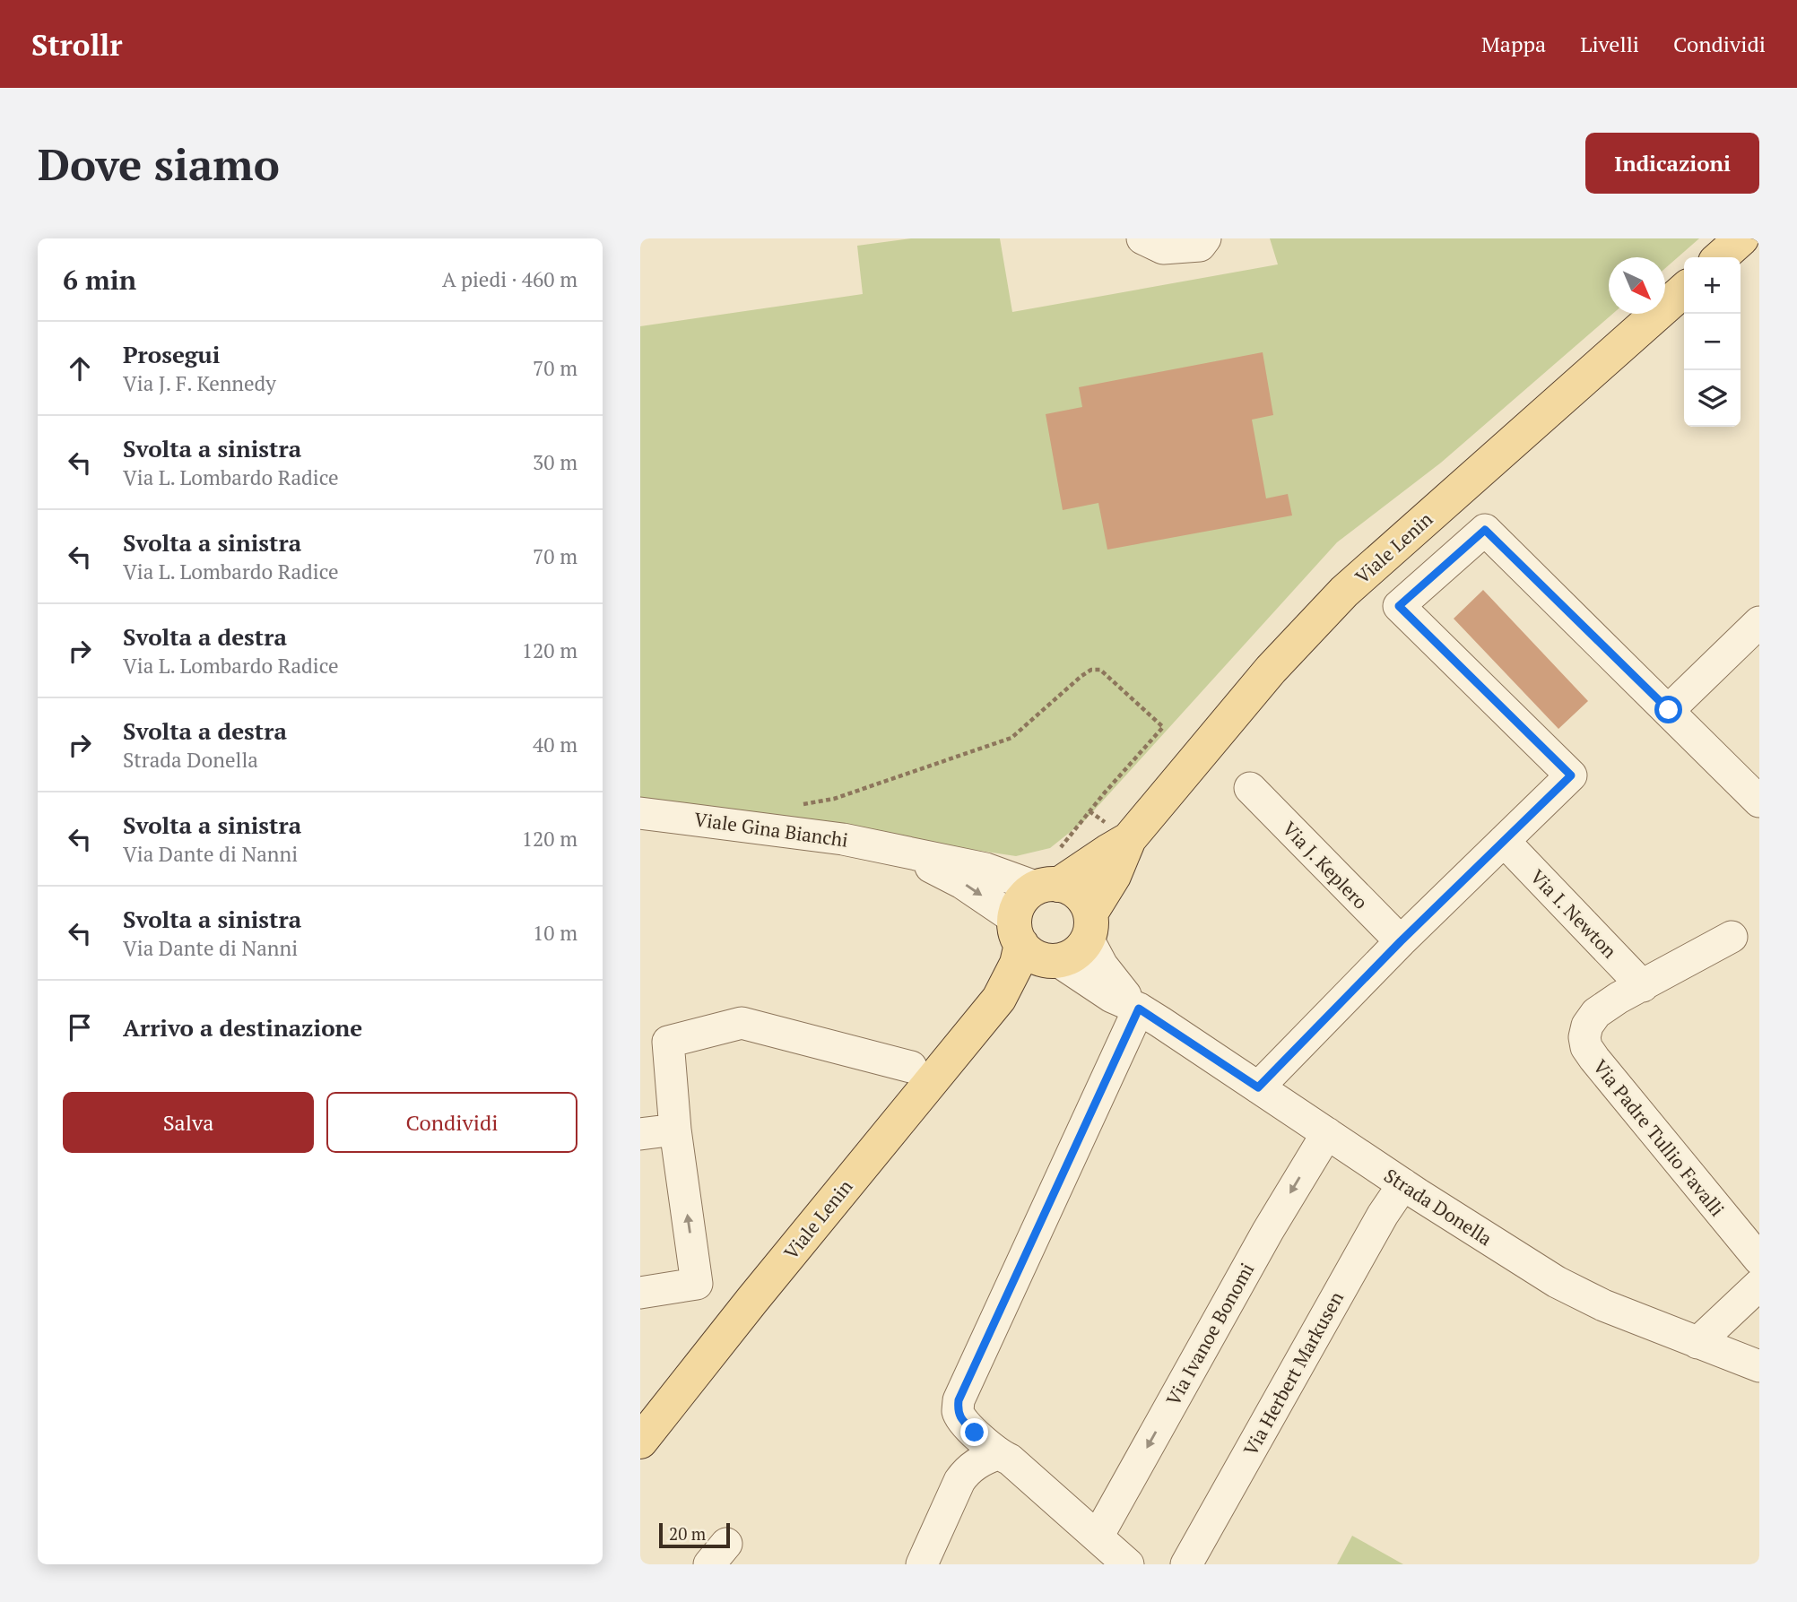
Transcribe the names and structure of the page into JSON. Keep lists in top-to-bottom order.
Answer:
{
  "streets": {
    "main road": ["Viale Lenin"],
    "street": [
      "Viale Gina Bianchi",
      "Via J. Keplero",
      "Via I. Newton",
      "Via Padre Tullio Favalli",
      "Strada Donella",
      "Via Ivanoe Bonomi",
      "Via Herbert Markusen"
    ]
  },
  "crossings": [
    ["Viale Lenin", "Viale Gina Bianchi"],
    ["Via I. Newton", "Via Padre Tullio Favalli"],
    ["Strada Donella", "Via Ivanoe Bonomi"],
    ["Strada Donella", "Via Herbert Markusen"]
  ],
  "scale_bar": "20 m",
  "north": "bottom right",
  "page": {
    "header": "Strollr",
    "nav": ["Mappa", "Livelli", "Condividi"],
    "buttons": [
      "Indicazioni",
      ["Salva", "Condividi"]
    ],
    "title": "Dove siamo",
    "heading": ["6 min", "A piedi · 460 m"],
    "map_buttons": ["+", "−"],
    "list": [
      ["Prosegui", "Via J. F. Kennedy", "70 m"],
      ["Svolta a sinistra", "Via L. Lombardo Radice", "30 m"],
      ["Svolta a sinistra", "Via L. Lombardo Radice", "70 m"],
      ["Svolta a destra", "Via L. Lombardo Radice", "120 m"],
      ["Svolta a destra", "Strada Donella", "40 m"],
      ["Svolta a sinistra", "Via Dante di Nanni", "120 m"],
      ["Svolta a sinistra", "Via Dante di Nanni", "10 m"],
      "Arrivo a destinazione"
    ],
    "scale": "20 m"
  }
}
